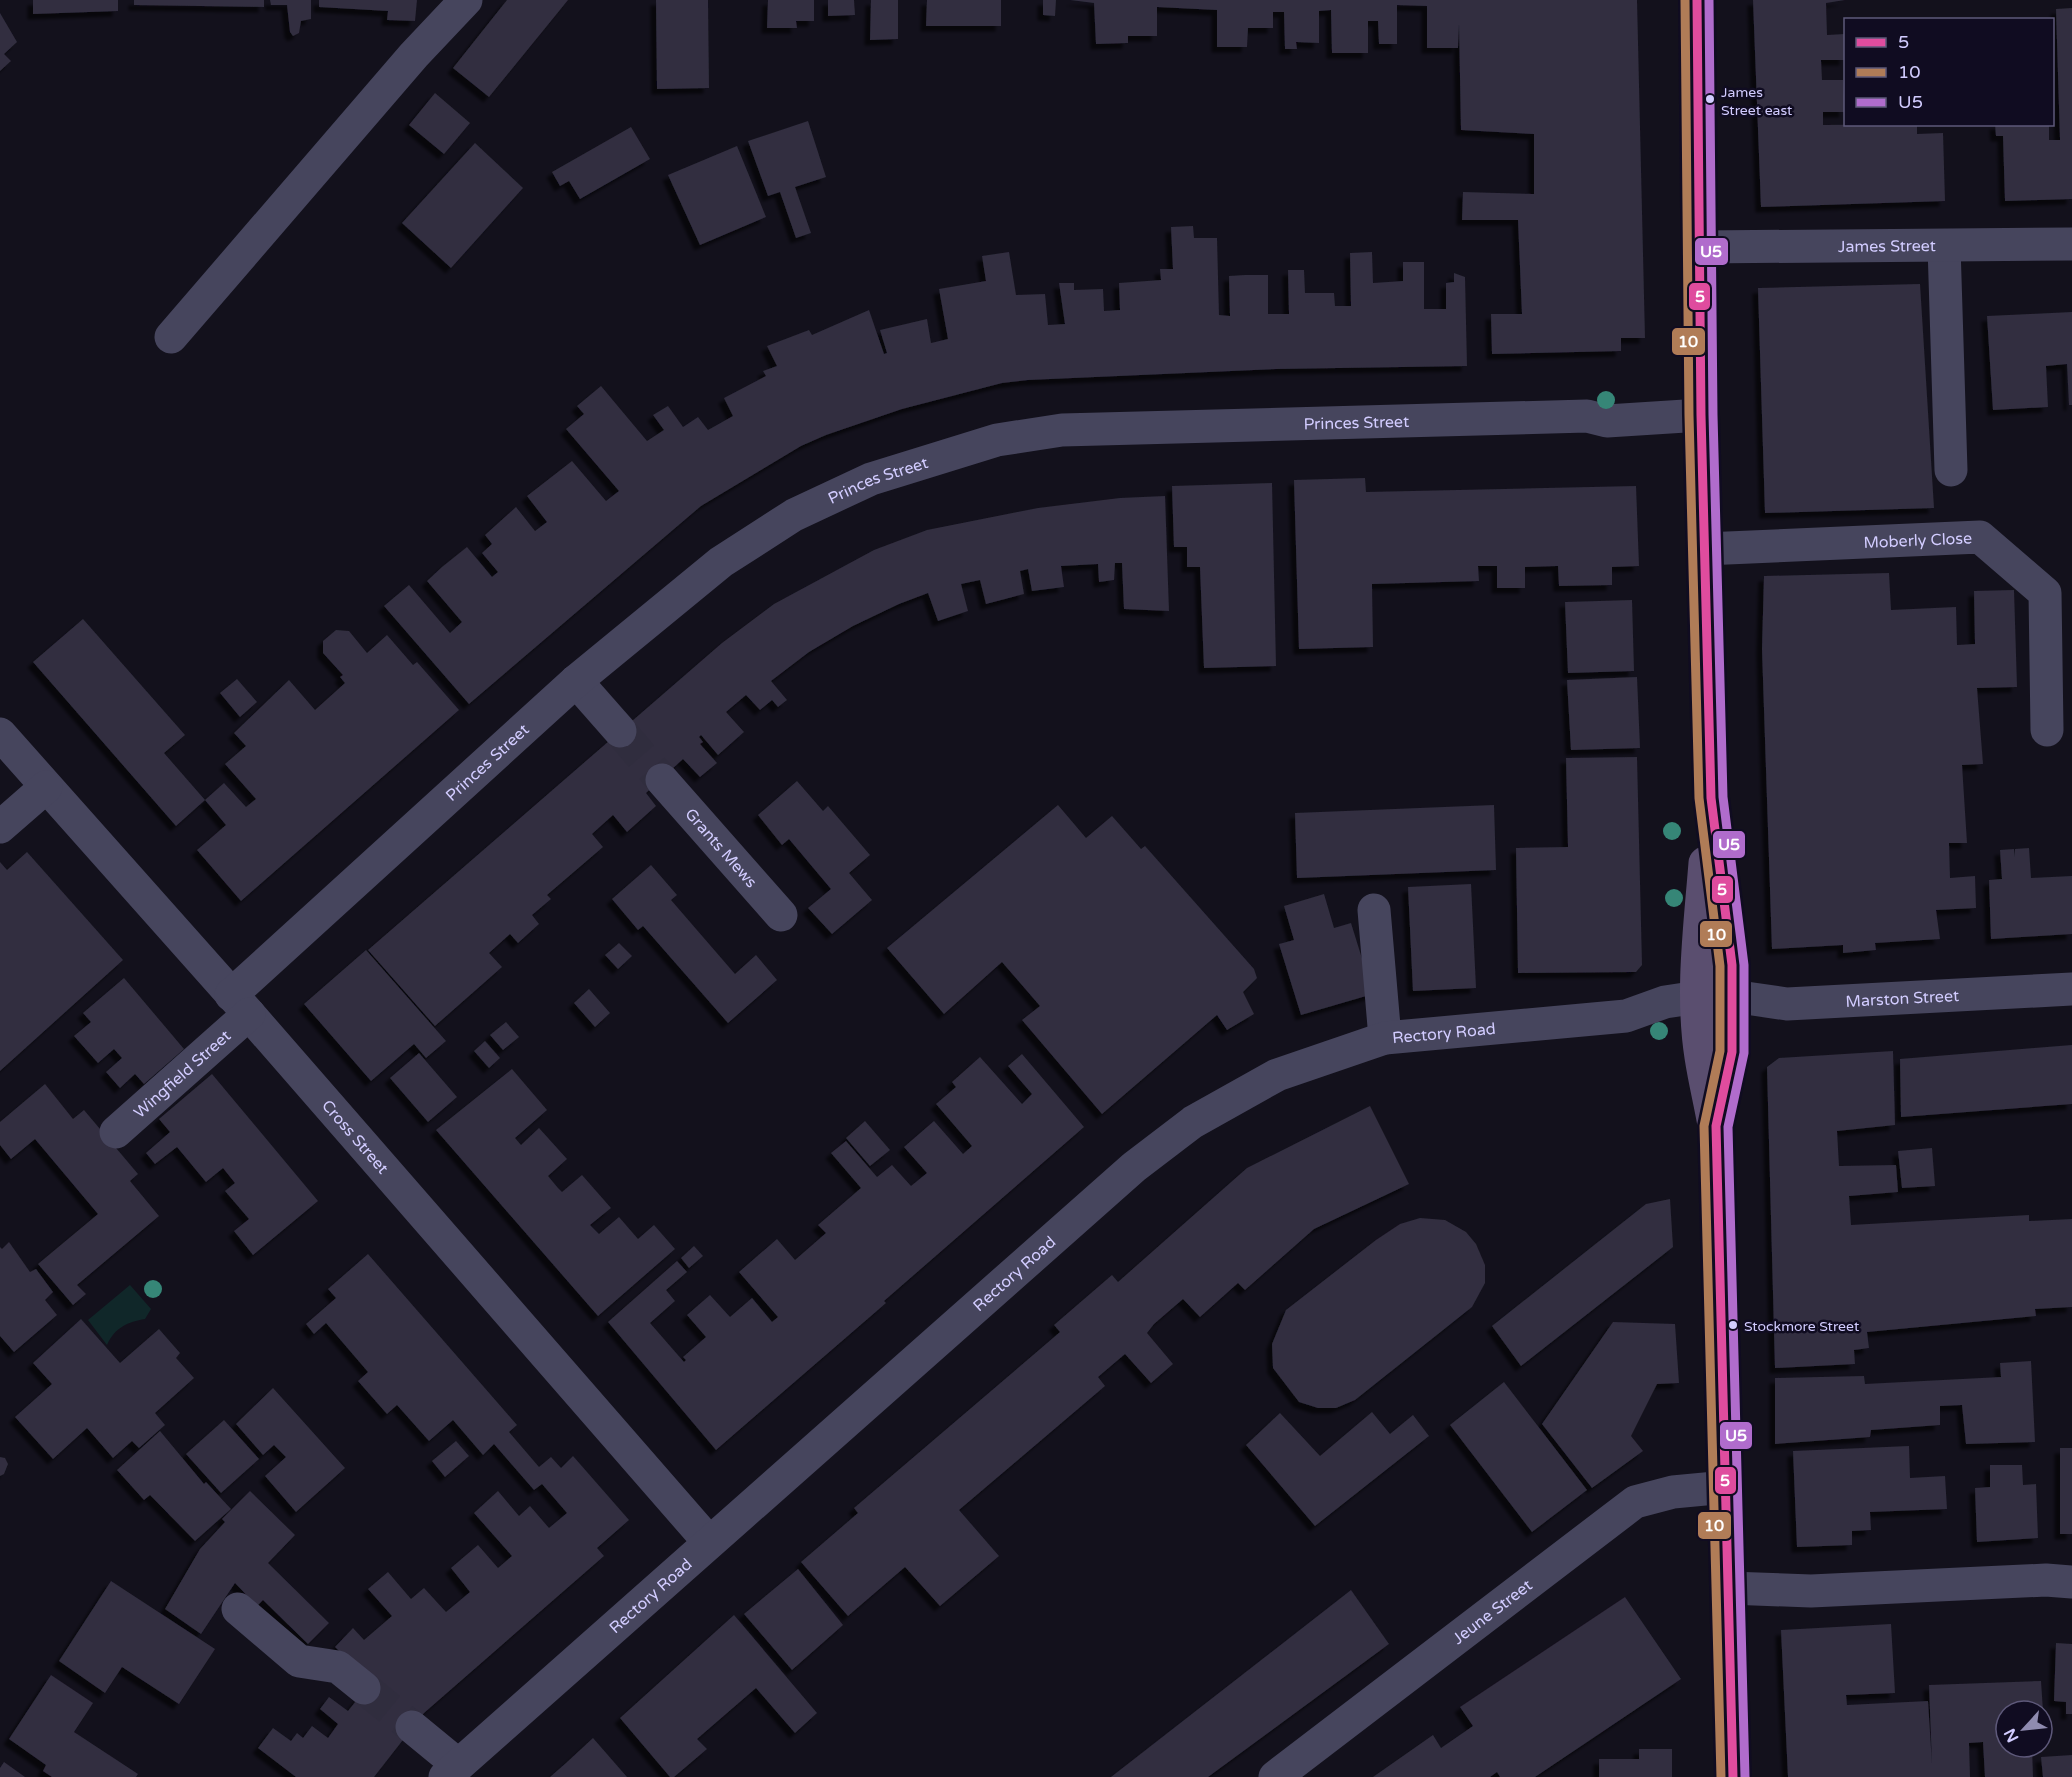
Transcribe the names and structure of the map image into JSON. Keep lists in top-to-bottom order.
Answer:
{
  "streets": {
    "street": [
      "James Street",
      "Princes Street",
      "Moberly Close",
      "Grants Mews",
      "Marston Street",
      "Rectory Road",
      "Wingfield Street",
      "Cross Street",
      "Jeune Street"
    ]
  },
  "crossings": [
    ["Princes Street", "Wingfield Street"],
    ["Princes Street", "Cross Street"],
    ["Rectory Road", "Cross Street"],
    ["Wingfield Street", "Cross Street"]
  ],
  "places": ["James Street east", "Stockmore Street"],
  "lines": ["transit line 5", "transit line 10", "transit line U5"],
  "legend": ["5", "10", "U5"],
  "north": "bottom left"
}
